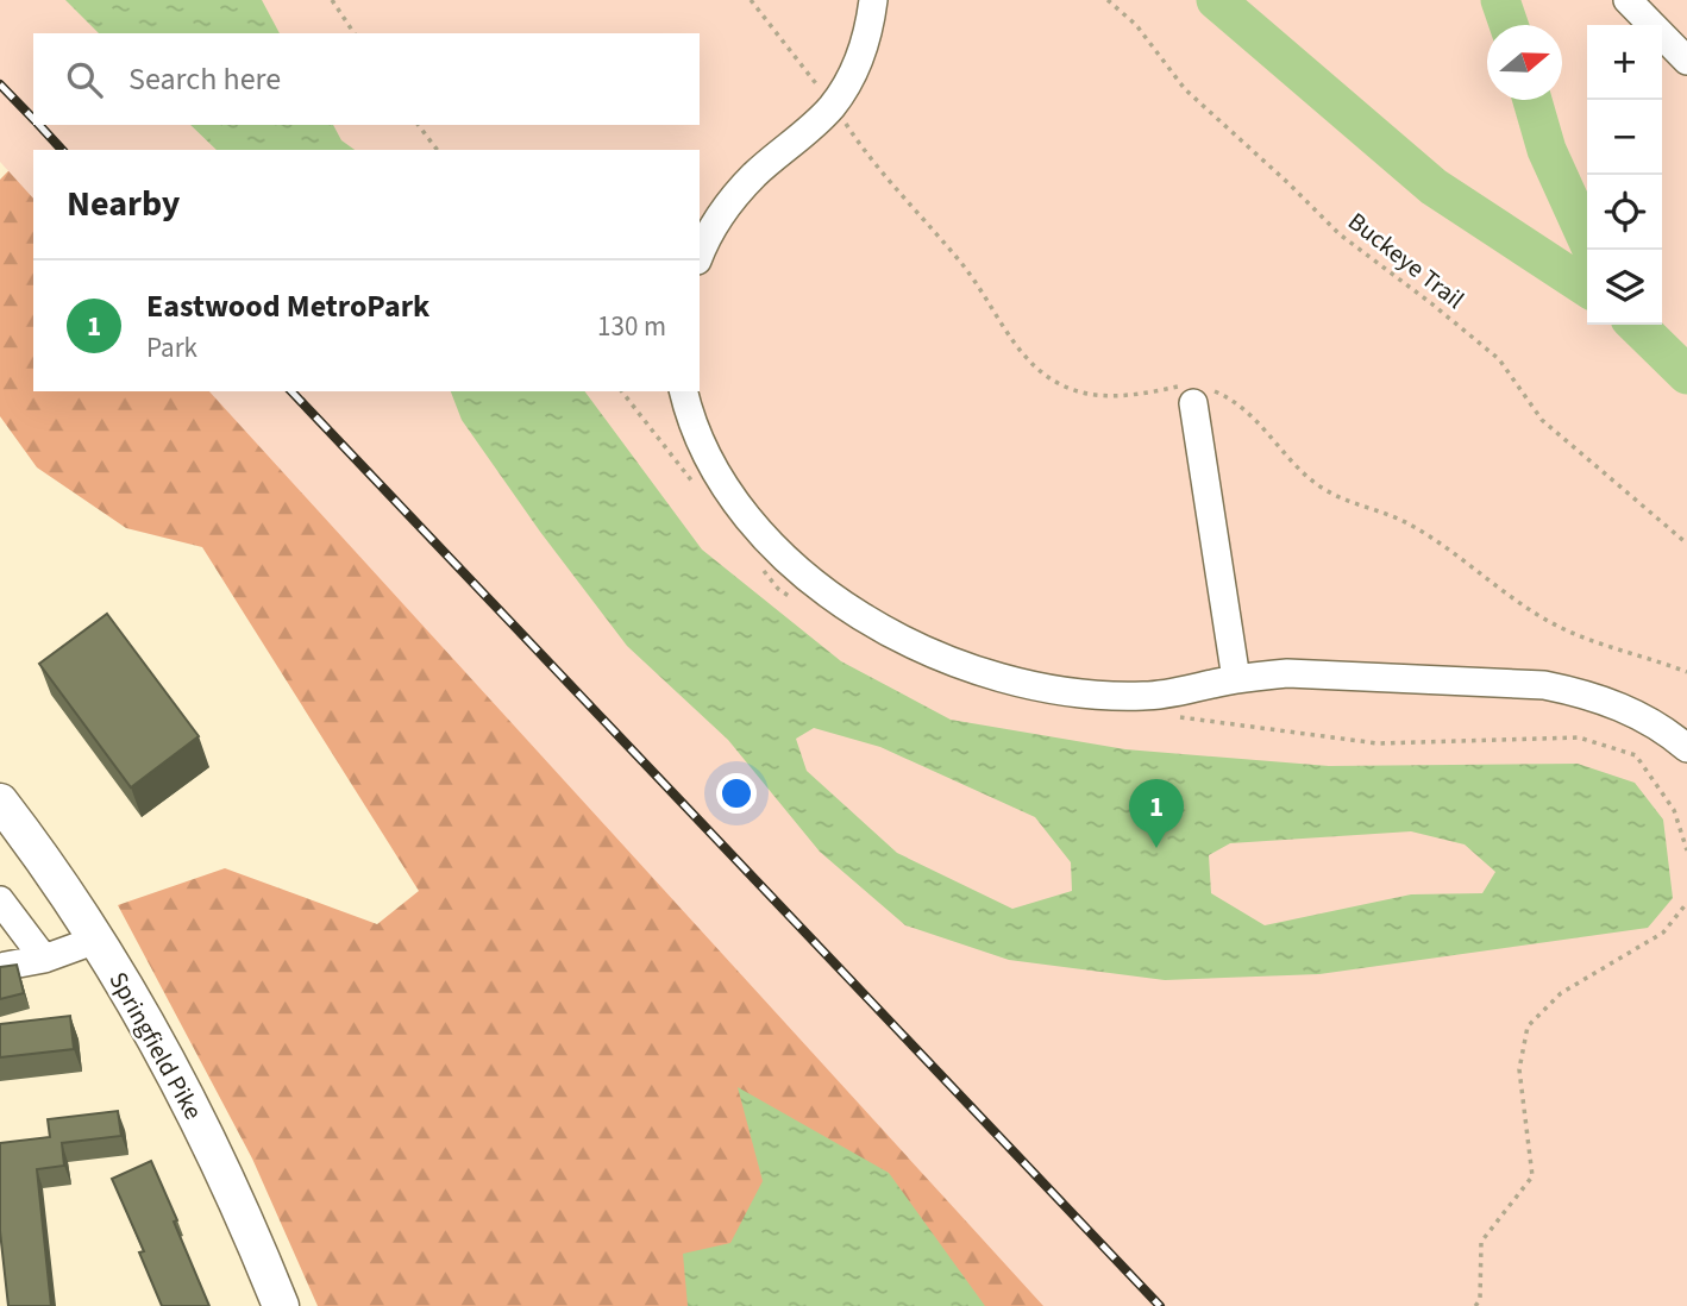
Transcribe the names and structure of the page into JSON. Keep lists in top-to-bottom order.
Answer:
{
  "streets": {
    "main road": ["Springfield Pike"],
    "path": ["Buckeye Trail"]
  },
  "north": "right",
  "page": {
    "map_buttons": ["+", "−"],
    "search": "Search here",
    "heading": "Nearby",
    "list": [
      {
        "mark": "1",
        "name": "Eastwood MetroPark",
        "note": "Park",
        "value": "130 m"
      }
    ],
    "pins": "1"
  }
}
